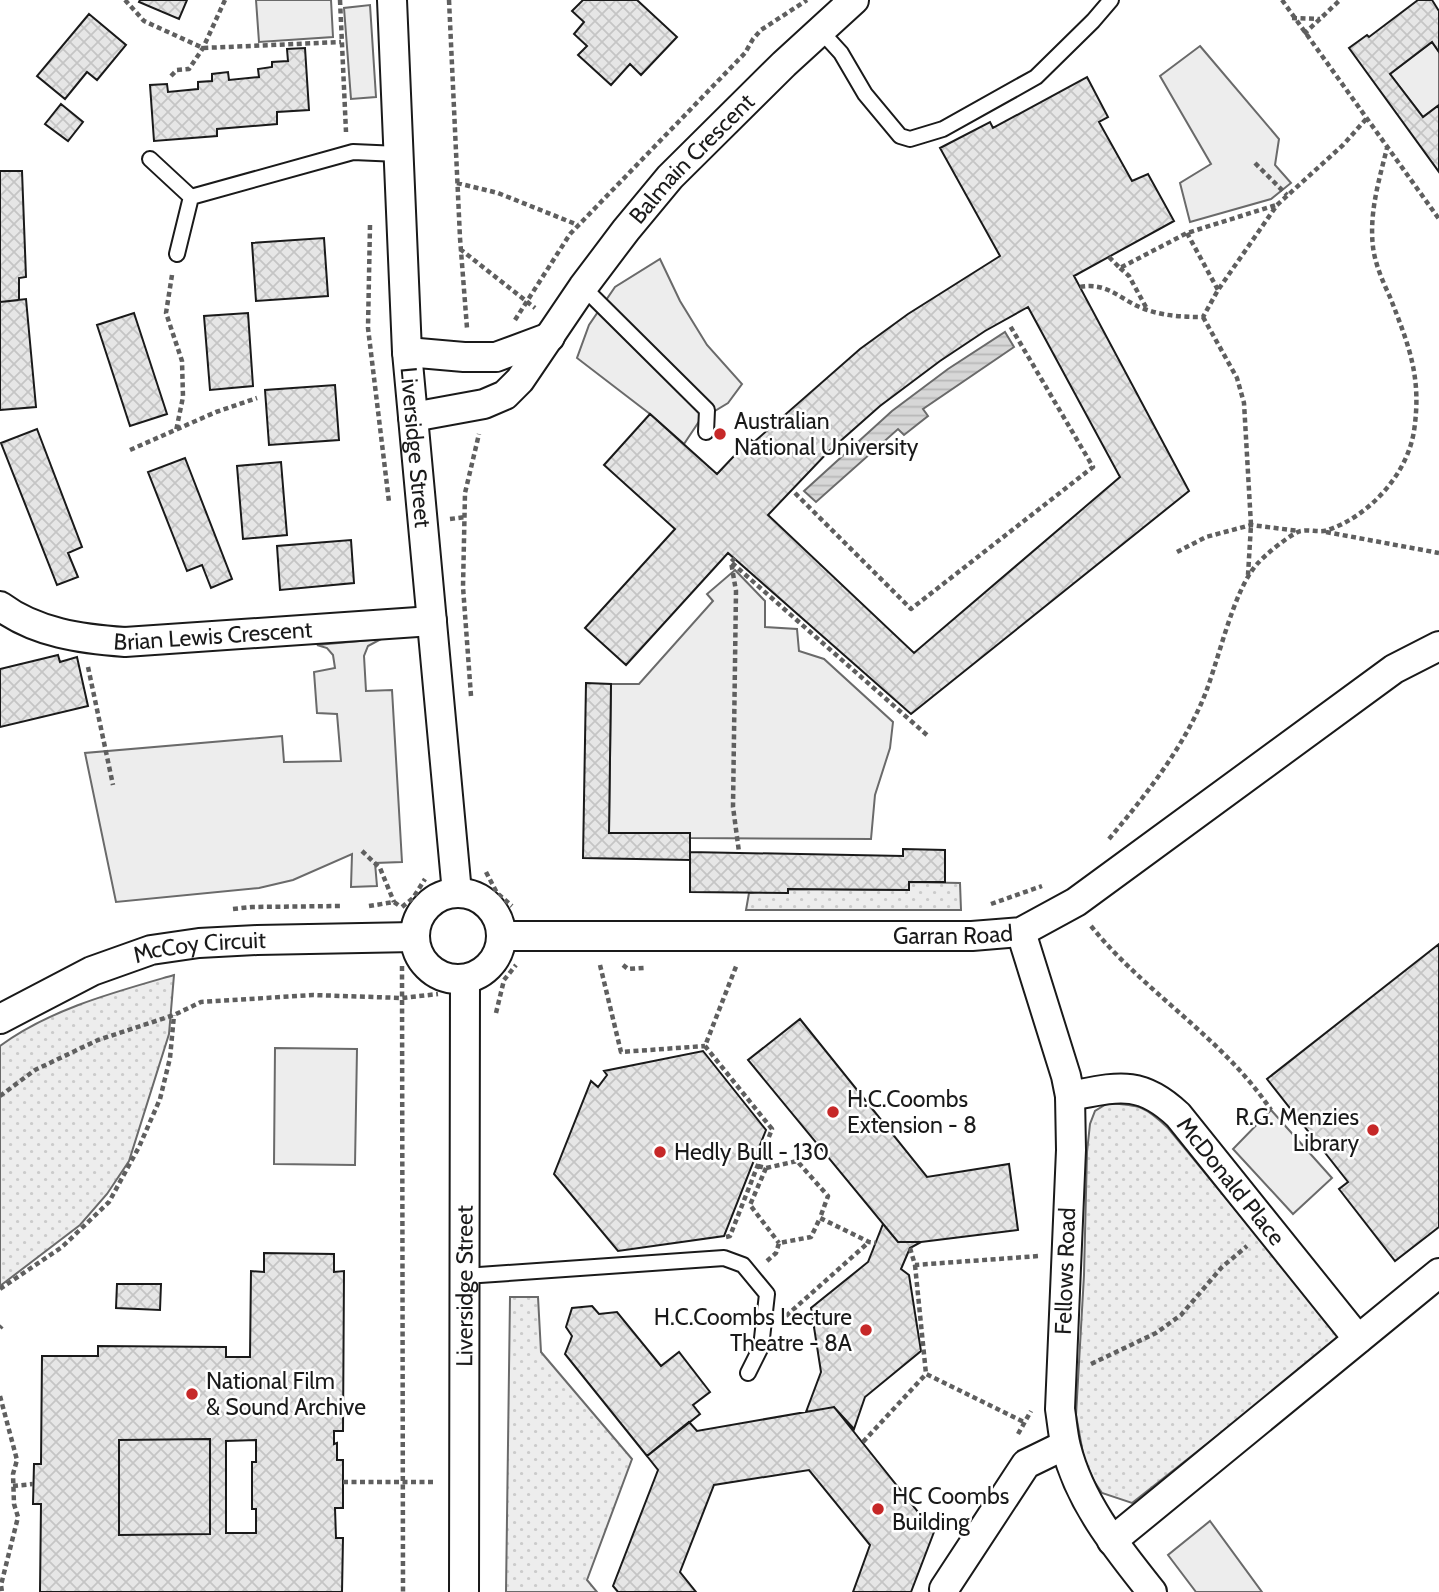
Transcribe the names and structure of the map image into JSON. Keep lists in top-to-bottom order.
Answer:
{
  "streets": {
    "street": [
      "Balmain Crescent",
      "Liversidge Street",
      "Brian Lewis Crescent",
      "Garran Road",
      "McCoy Circuit",
      "McDonald Place",
      "Fellows Road"
    ]
  },
  "crossings": [
    ["Balmain Crescent", "Liversidge Street"],
    ["Liversidge Street", "Brian Lewis Crescent"],
    ["Liversidge Street", "Garran Road"],
    ["Liversidge Street", "McCoy Circuit"],
    ["Garran Road", "McCoy Circuit"],
    ["Garran Road", "Fellows Road"],
    ["McDonald Place", "Fellows Road"]
  ],
  "places": [
    "Australian National University",
    "H.C.Coombs Extension - 8",
    "R.G. Menzies Library",
    "Hedly Bull - 130",
    "H.C.Coombs Lecture Theatre - 8A",
    "National Film & Sound Archive",
    "HC Coombs Building"
  ]
}
